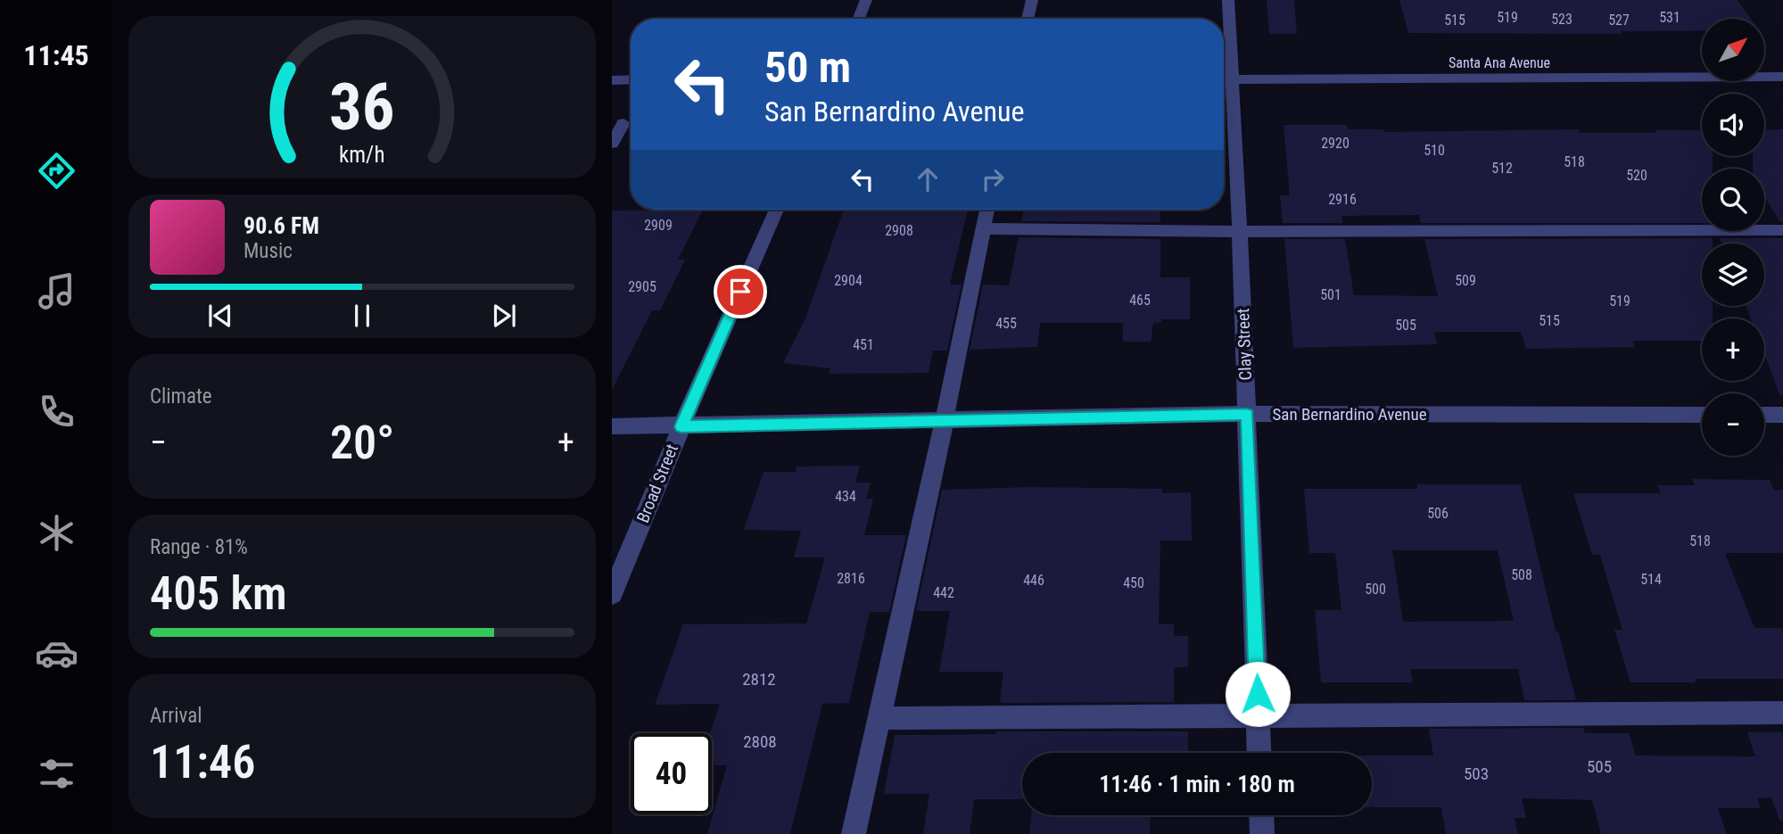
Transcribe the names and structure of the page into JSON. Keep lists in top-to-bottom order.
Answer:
{
  "streets": {
    "street": [
      "Santa Ana Avenue",
      "Clay Street",
      "San Bernardino Avenue",
      "Broad Street"
    ]
  },
  "crossings": [
    ["Santa Ana Avenue", "Clay Street"],
    ["Clay Street", "San Bernardino Avenue"],
    ["San Bernardino Avenue", "Broad Street"]
  ],
  "house_numbers": [
    "519",
    "531",
    "523",
    "515",
    "527",
    "2920",
    "510",
    "518",
    "512",
    "520",
    "2916",
    "2909",
    "2908",
    "2904",
    "509",
    "2905",
    "501",
    "465",
    "519",
    "515",
    "455",
    "505",
    "451",
    "434",
    "506",
    "518",
    "508",
    "2816",
    "514",
    "446",
    "450",
    "500",
    "442",
    "2812",
    "2808",
    "505",
    "503"
  ],
  "north": "top right",
  "page": {
    "tabs": "11:45",
    "map_buttons": ["+", "−"],
    "turn": ["50 m", "San Bernardino Avenue"],
    "song": ["90.6 FM", "Music"],
    "tile": [
      "Climate",
      ["Range · 81%", "405 km"],
      ["Arrival", "11:46"]
    ],
    "heat": ["−", "20°", "+"],
    "limit": "40",
    "trip": "11:46 · 1 min · 180 m",
    "gauge": ["36", "km/h"]
  }
}
